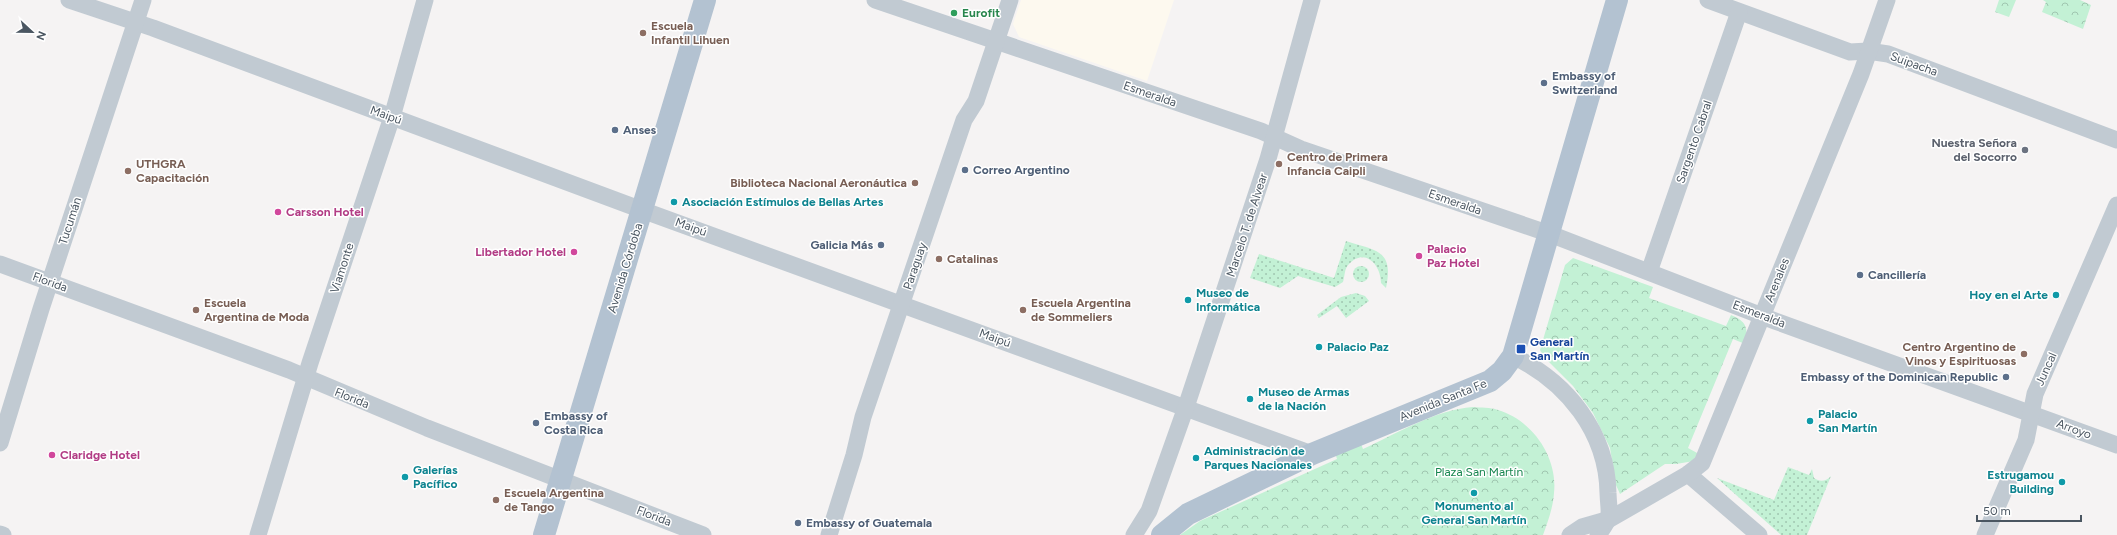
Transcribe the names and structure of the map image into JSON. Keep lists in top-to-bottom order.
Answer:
{
  "streets": {
    "main road": ["Avenida Córdoba", "Avenida Santa Fe"],
    "street": [
      "Suipacha",
      "Esmeralda",
      "Maipú",
      "Sargento Cabral",
      "Tucumán",
      "Marcelo T. de Alvear",
      "Paraguay",
      "Viamonte",
      "Arenales",
      "Florida",
      "Juncal",
      "Arroyo"
    ]
  },
  "crossings": [
    ["Suipacha", "Sargento Cabral"],
    ["Suipacha", "Arenales"],
    ["Esmeralda", "Sargento Cabral"],
    ["Esmeralda", "Marcelo T. de Alvear"],
    ["Esmeralda", "Paraguay"],
    ["Esmeralda", "Arenales"],
    ["Esmeralda", "Juncal"],
    ["Esmeralda", "Avenida Santa Fe"],
    ["Esmeralda", "Arroyo"],
    ["Maipú", "Tucumán"],
    ["Maipú", "Marcelo T. de Alvear"],
    ["Maipú", "Paraguay"],
    ["Maipú", "Viamonte"],
    ["Maipú", "Avenida Córdoba"],
    ["Maipú", "Avenida Santa Fe"],
    ["Tucumán", "Florida"],
    ["Viamonte", "Florida"],
    ["Avenida Córdoba", "Florida"],
    ["Juncal", "Arroyo"]
  ],
  "parks": ["Plaza San Martín"],
  "places": {
    "other": [
      "Eurofit",
      "Escuela Infantil Lihuen",
      "Embassy of Switzerland",
      "Anses",
      "Nuestra Señora del Socorro",
      "Centro de Primera Infancia Caipli",
      "Correo Argentino",
      "UTHGRA Capacitación",
      "Biblioteca Nacional Aeronáutica",
      "Asociación Estímulos de Bellas Artes",
      "Carsson Hotel",
      "Galicia Más",
      "Libertador Hotel",
      "Palacio Paz Hotel",
      "Catalinas",
      "Cancillería",
      "Hoy en el Arte",
      "Museo de Informática",
      "Escuela Argentina de Moda",
      "Escuela Argentina de Sommeliers",
      "Palacio Paz",
      "Centro Argentino de Vinos y Espirituosas",
      "Embassy of the Dominican Republic",
      "Museo de Armas de la Nación",
      "Palacio San Martín",
      "Embassy of Costa Rica",
      "Claridge Hotel",
      "Administración de Parques Nacionales",
      "Galerías Pacífico",
      "Estrugamou Building",
      "Monumento al General San Martín",
      "Escuela Argentina de Tango",
      "Embassy of Guatemala"
    ],
    "transit": ["General San Martín"]
  },
  "scale_bar": "50 m",
  "north": "right"
}
